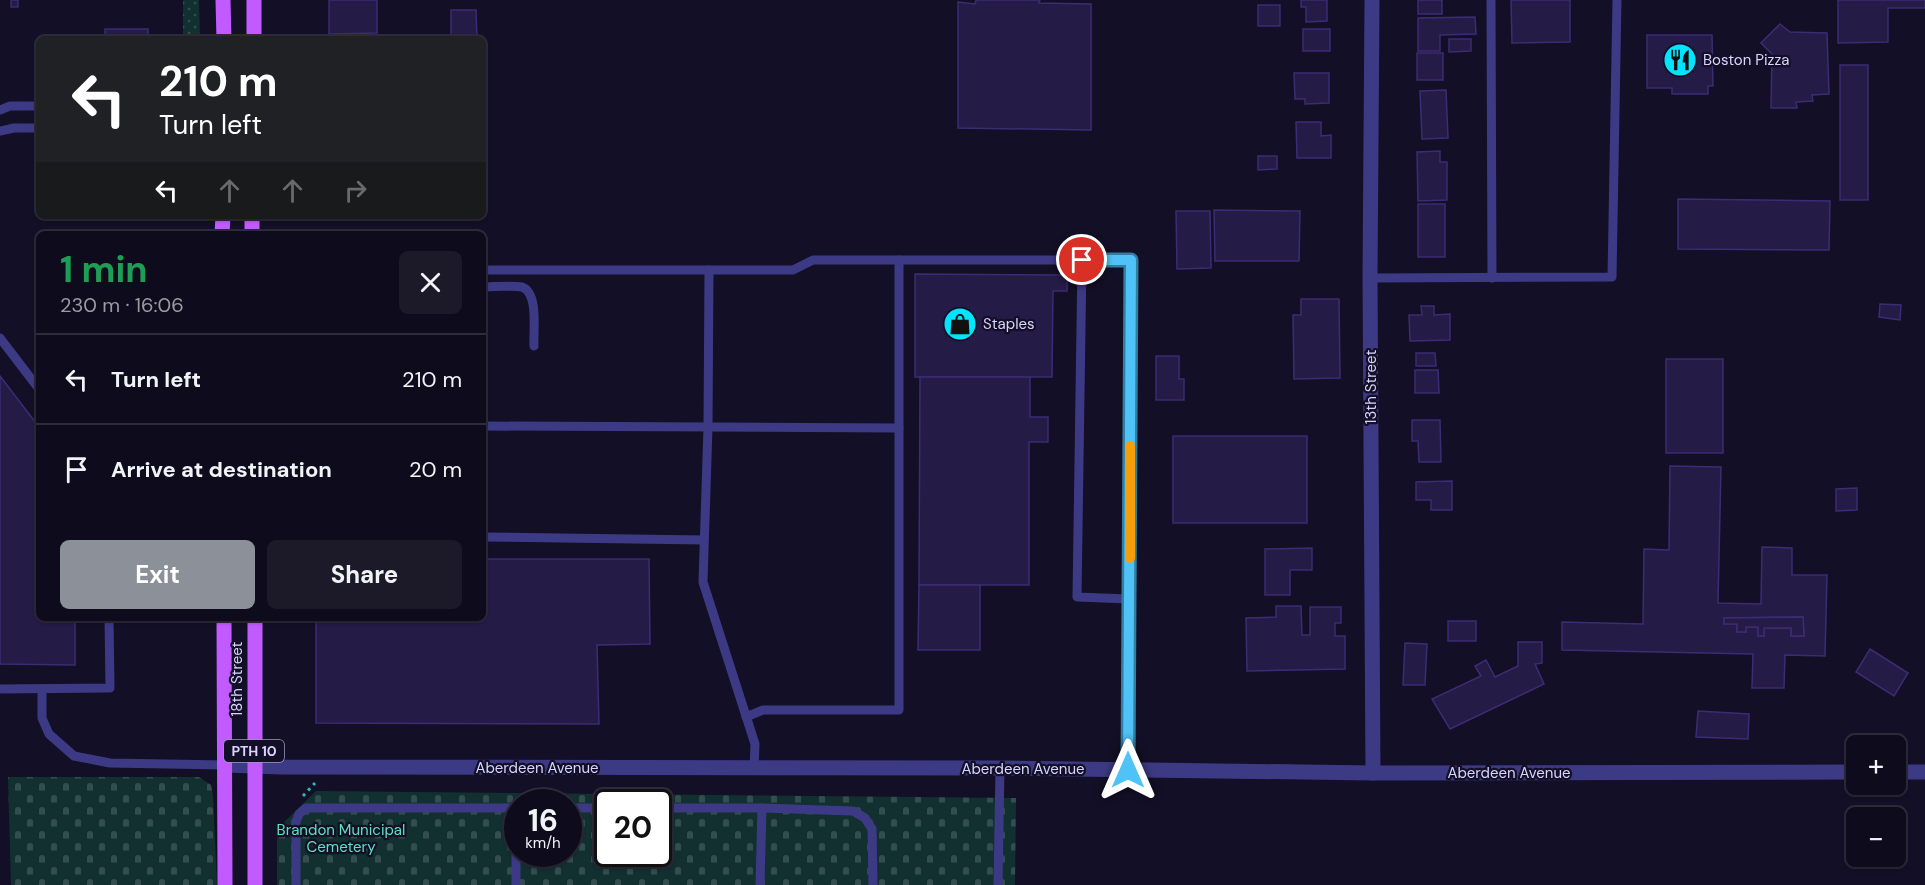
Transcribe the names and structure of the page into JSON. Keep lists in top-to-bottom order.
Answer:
{
  "streets": {
    "main road": ["18th Street", "PTH 10"],
    "street": ["13th Street", "Aberdeen Avenue"]
  },
  "crossings": [
    ["13th Street", "Aberdeen Avenue"],
    ["18th Street", "Aberdeen Avenue"]
  ],
  "parks": ["Brandon Municipal Cemetery"],
  "places": {
    "restaurant": ["Boston Pizza"],
    "shop": ["Staples"]
  },
  "page": {
    "turn": ["210 m", "Turn left"],
    "heading": ["1 min", "230 m · 16:06"],
    "list": [
      {
        "name": "Turn left",
        "value": "210 m"
      },
      {
        "name": "Arrive at destination",
        "value": "20 m"
      }
    ],
    "buttons": ["Exit", "Share"],
    "map_buttons": ["+", "−"],
    "speed": "16 km/h",
    "limit": "20"
  }
}
